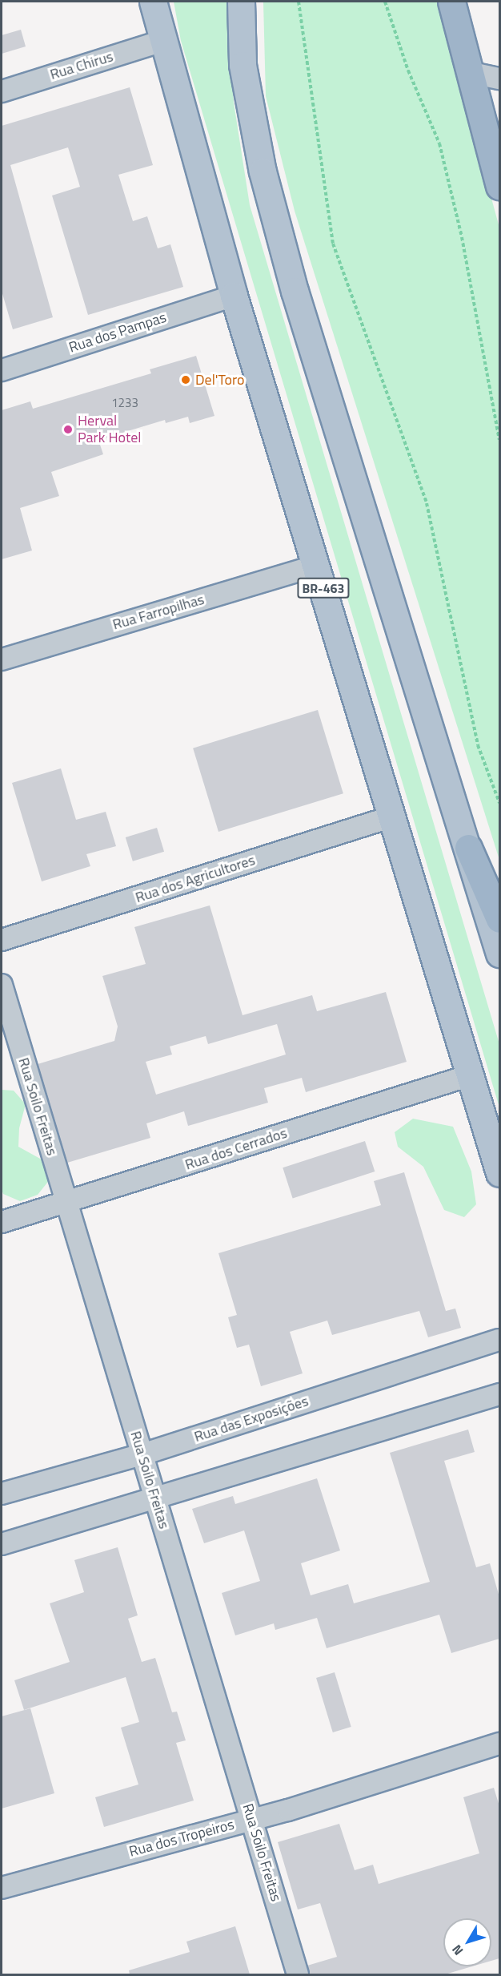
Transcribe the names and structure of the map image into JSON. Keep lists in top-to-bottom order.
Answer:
{
  "streets": {
    "main road": ["BR-463"],
    "street": [
      "Rua Chirus",
      "Rua dos Pampas",
      "Rua Farropilhas",
      "Rua dos Agricultores",
      "Rua Soilo Freitas",
      "Rua dos Cerrados",
      "Rua das Exposições",
      "Rua dos Tropeiros"
    ]
  },
  "crossings": [
    ["Rua Chirus", "BR-463"],
    ["Rua dos Pampas", "BR-463"],
    ["BR-463", "Rua Farropilhas"],
    ["BR-463", "Rua dos Agricultores"],
    ["BR-463", "Rua dos Cerrados"],
    ["Rua Soilo Freitas", "Rua dos Cerrados"],
    ["Rua Soilo Freitas", "Rua das Exposições"],
    ["Rua Soilo Freitas", "Rua dos Tropeiros"]
  ],
  "places": ["Del'Toro", "Herval Park Hotel"],
  "house_numbers": ["1233"],
  "north": "bottom left"
}
